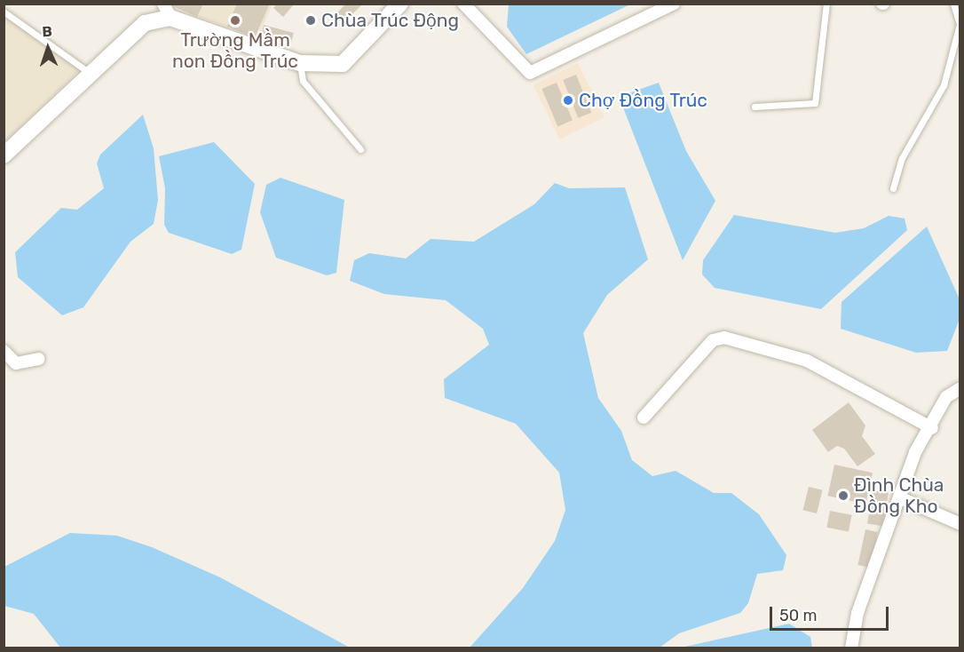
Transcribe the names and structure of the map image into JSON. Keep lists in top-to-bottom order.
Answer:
{
  "places": [
    "Trường Mầm non Đồng Trúc",
    "Chùa Trúc Động",
    "Chợ Đồng Trúc",
    "Đình Chùa Đồng Kho"
  ],
  "scale_bar": "50 m",
  "north": "top"
}
